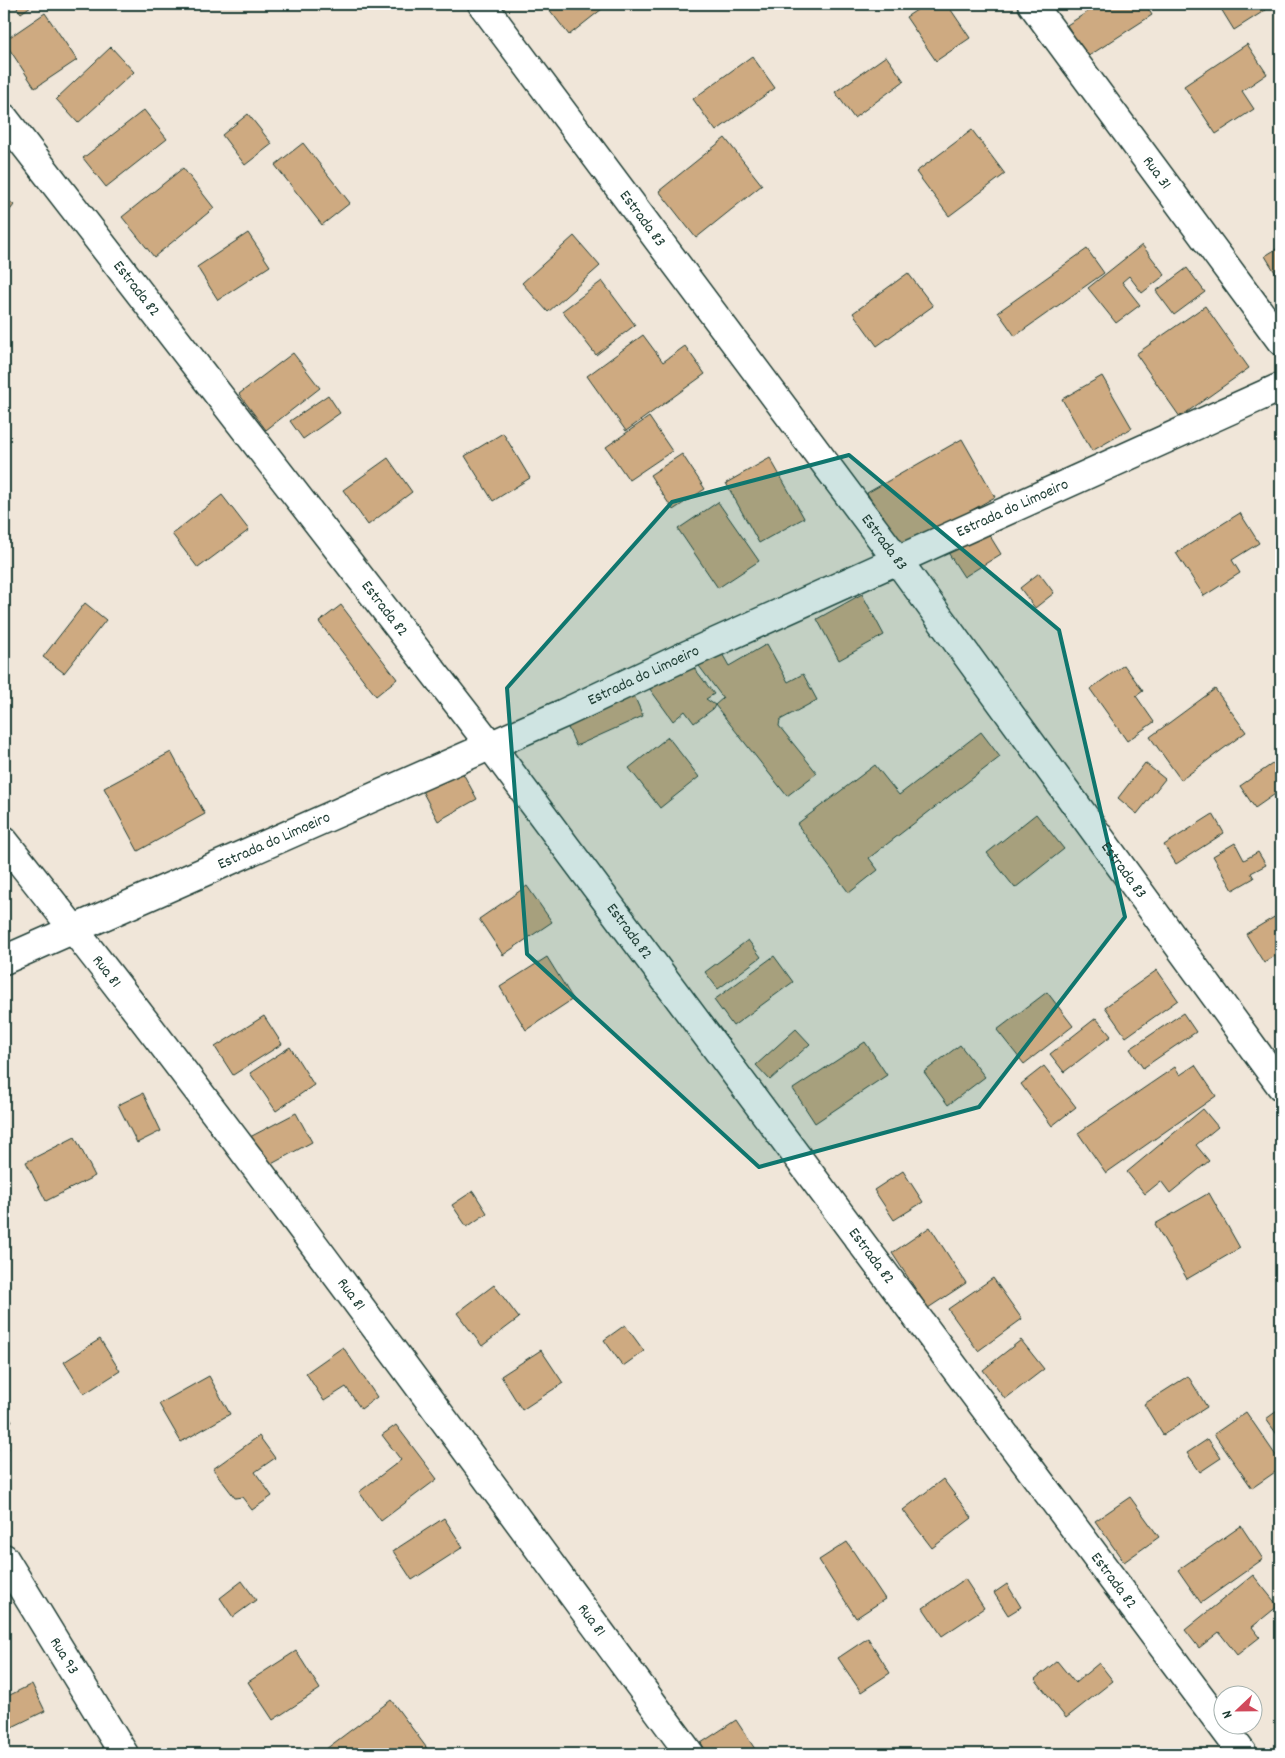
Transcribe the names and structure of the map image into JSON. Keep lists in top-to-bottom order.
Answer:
{
  "streets": {
    "street": [
      "Rua 31",
      "Estrada 83",
      "Estrada 82",
      "Estrada do Limoeiro",
      "Rua 81",
      "Rua 93"
    ]
  },
  "crossings": [
    ["Estrada 83", "Estrada do Limoeiro"],
    ["Estrada 82", "Estrada do Limoeiro"],
    ["Estrada do Limoeiro", "Rua 81"]
  ],
  "north": "left"
}
